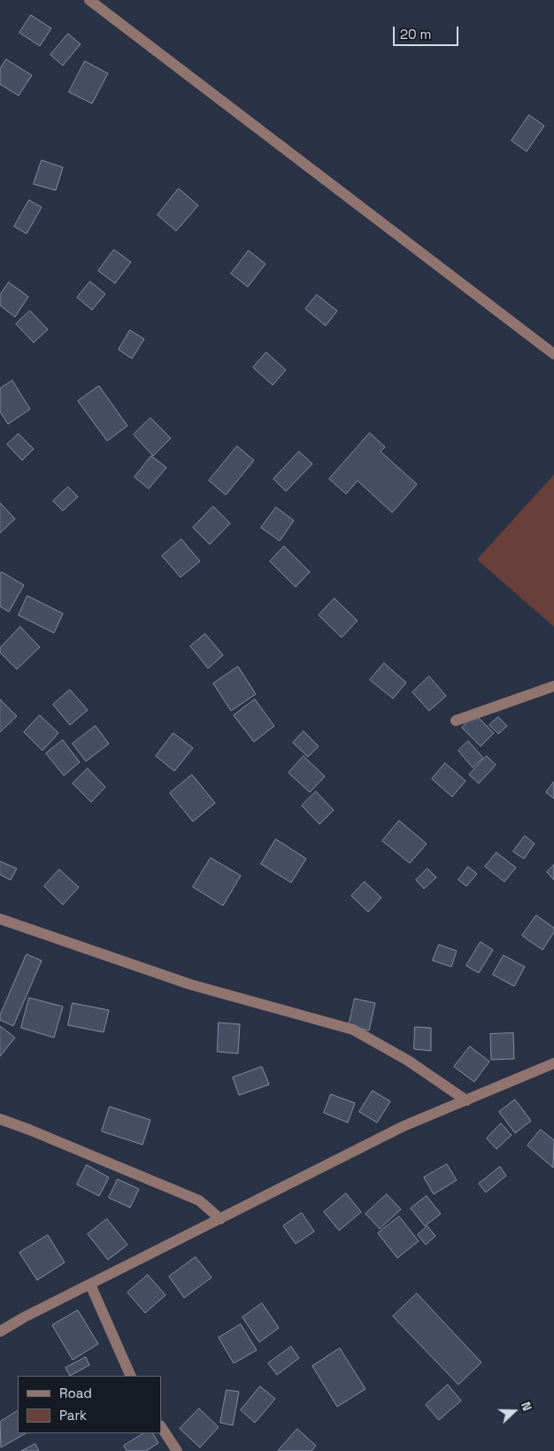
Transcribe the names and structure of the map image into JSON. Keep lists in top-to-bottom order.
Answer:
{
  "legend": ["Road", "Park"],
  "scale_bar": "20 m",
  "north": "right"
}
